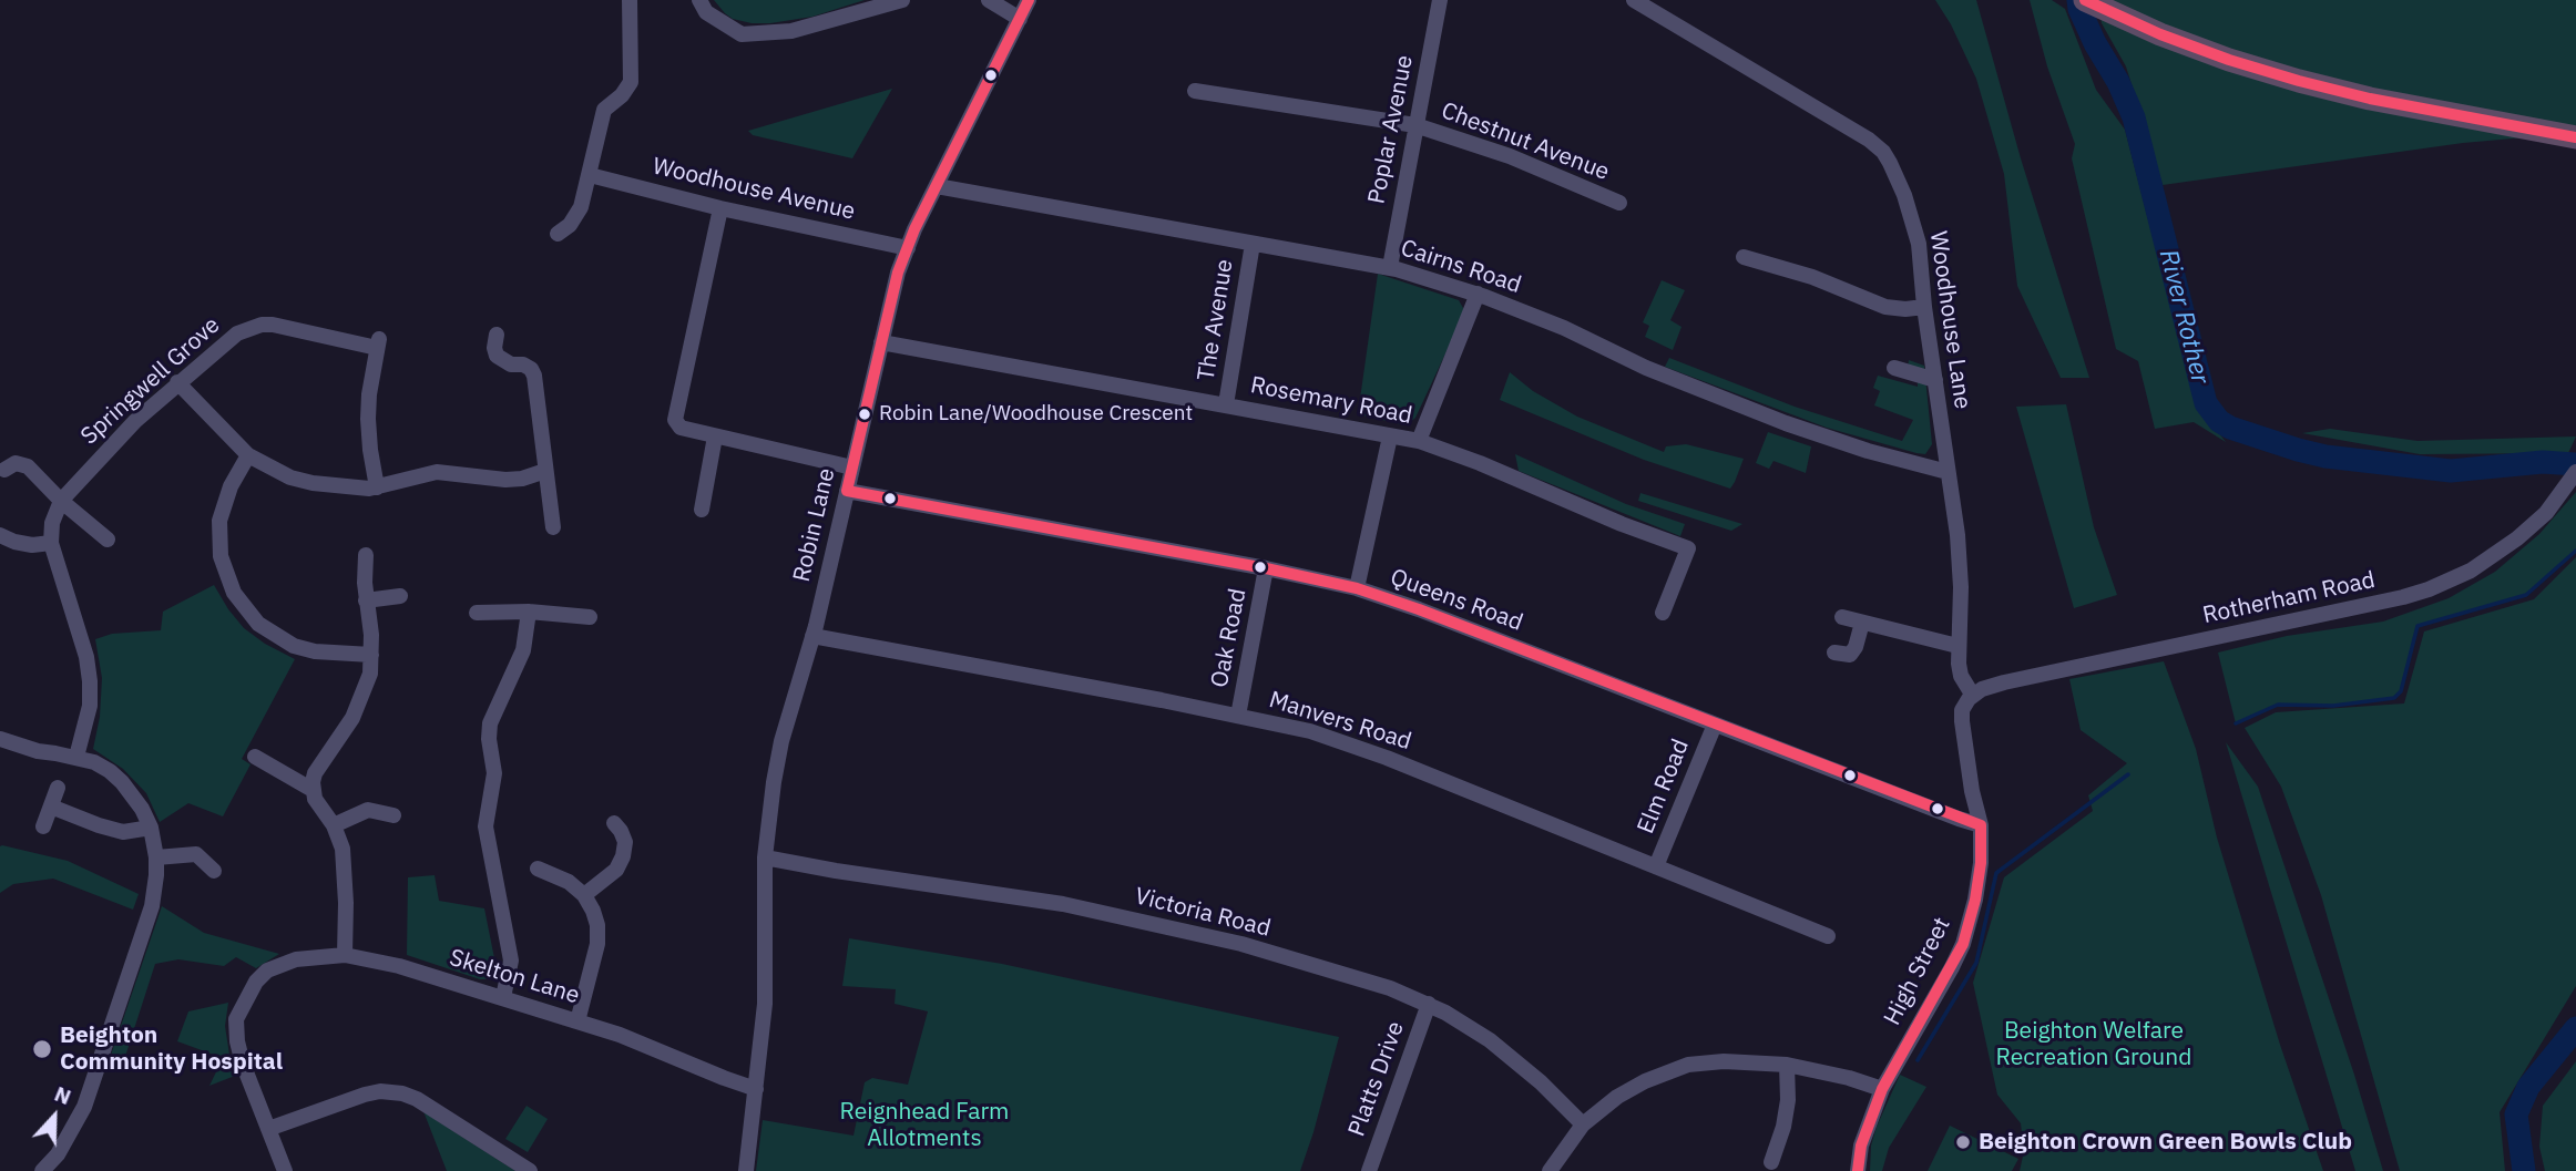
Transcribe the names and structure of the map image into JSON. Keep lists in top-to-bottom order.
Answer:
{
  "streets": {
    "street": [
      "Poplar Avenue",
      "Chestnut Avenue",
      "Woodhouse Avenue",
      "Cairns Road",
      "The Avenue",
      "Woodhouse Lane",
      "Springwell Grove",
      "Rosemary Road",
      "Robin Lane",
      "Rotherham Road",
      "Queens Road",
      "Oak Road",
      "Manvers Road",
      "Elm Road",
      "Victoria Road",
      "High Street",
      "Skelton Lane",
      "Platts Drive"
    ]
  },
  "crossings": [
    ["Poplar Avenue", "Chestnut Avenue"],
    ["Poplar Avenue", "Cairns Road"],
    ["Woodhouse Avenue", "Robin Lane"],
    ["Cairns Road", "The Avenue"],
    ["Cairns Road", "Woodhouse Lane"],
    ["Cairns Road", "Robin Lane"],
    ["The Avenue", "Rosemary Road"],
    ["Woodhouse Lane", "Rotherham Road"],
    ["Woodhouse Lane", "High Street"],
    ["Rosemary Road", "Robin Lane"],
    ["Robin Lane", "Queens Road"],
    ["Robin Lane", "Manvers Road"],
    ["Robin Lane", "Victoria Road"],
    ["Robin Lane", "Skelton Lane"],
    ["Rotherham Road", "High Street"],
    ["Queens Road", "Oak Road"],
    ["Queens Road", "Elm Road"],
    ["Queens Road", "High Street"],
    ["Oak Road", "Manvers Road"],
    ["Manvers Road", "Elm Road"],
    ["Victoria Road", "Platts Drive"]
  ],
  "water": ["River Rother"],
  "parks": ["Beighton Welfare Recreation Ground", "Reignhead Farm Allotments"],
  "places": ["Robin Lane/Woodhouse Crescent", "Beighton Community Hospital", "Beighton Crown Green Bowls Club"],
  "north": "top"
}
